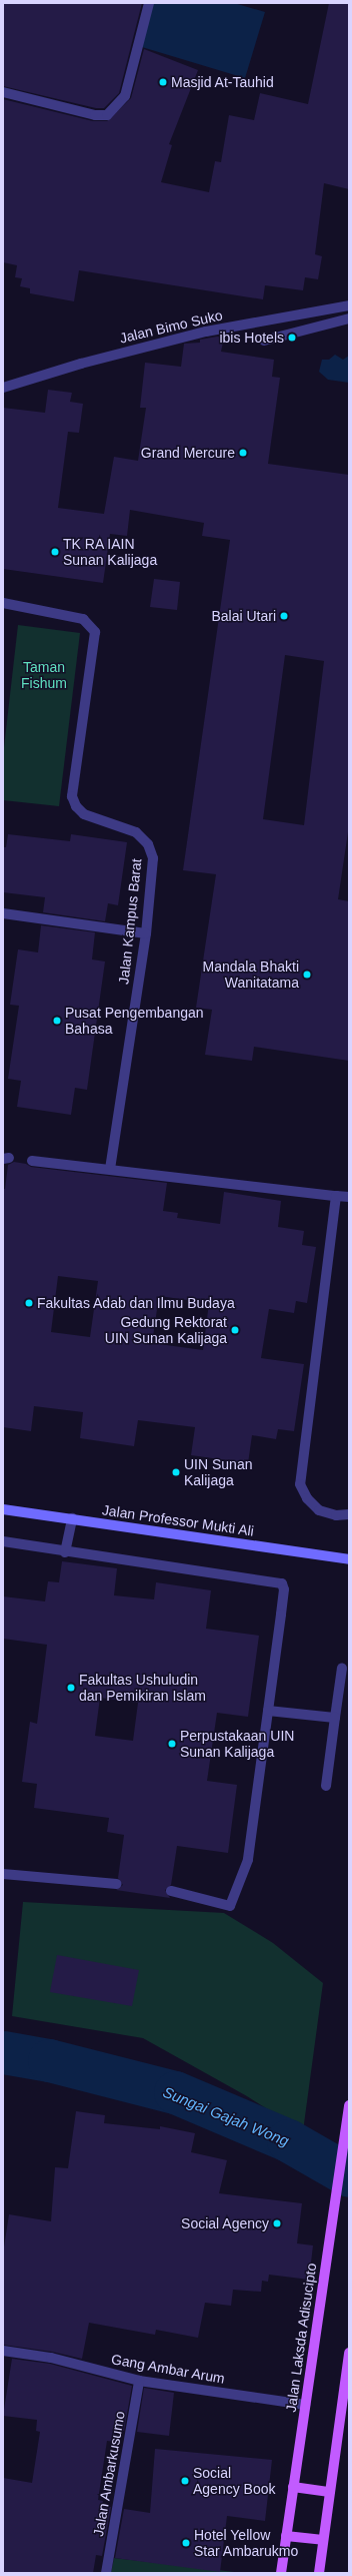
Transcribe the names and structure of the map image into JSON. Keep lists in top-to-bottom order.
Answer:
{
  "streets": {
    "main road": ["Jalan Professor Mukti Ali", "Jalan Laksda Adisucipto"],
    "street": [
      "Jalan Bimo Suko",
      "Jalan Kampus Barat",
      "Gang Ambar Arum",
      "Jalan Ambarkusumo"
    ]
  },
  "crossings": [
    ["Jalan Laksda Adisucipto", "Gang Ambar Arum"],
    ["Gang Ambar Arum", "Jalan Ambarkusumo"]
  ],
  "water": ["Sungai Gajah Wong"],
  "parks": ["Taman Fishum"],
  "places": [
    "Masjid At-Tauhid",
    "ibis Hotels",
    "Grand Mercure",
    "TK RA IAIN Sunan Kalijaga",
    "Balai Utari",
    "Mandala Bhakti Wanitatama",
    "Pusat Pengembangan Bahasa",
    "Fakultas Adab dan Ilmu Budaya",
    "Gedung Rektorat UIN Sunan Kalijaga",
    "UIN Sunan Kalijaga",
    "Fakultas Ushuludin dan Pemikiran Islam",
    "Perpustakaan UIN Sunan Kalijaga",
    "Social Agency",
    "Social Agency Book",
    "Hotel Yellow Star Ambarukmo"
  ]
}
